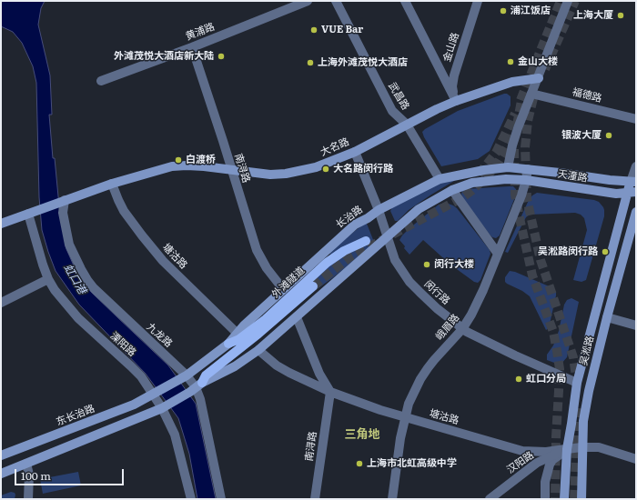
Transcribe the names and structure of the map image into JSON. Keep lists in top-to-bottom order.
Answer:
{
  "streets": {
    "main road": [
      "大名路",
      "天潼路",
      "长治路",
      "外滩隧道",
      "吴淞路",
      "东长治路"
    ],
    "street": [
      "黄浦路",
      "金山路",
      "福德路",
      "武昌路",
      "南浔路",
      "塘沽路",
      "闵行路",
      "峨眉路",
      "九龙路",
      "溧阳路",
      "汉阳路"
    ]
  },
  "crossings": [
    ["黄浦路", "南浔路"],
    ["金山路", "大名路"],
    ["武昌路", "大名路"],
    ["武昌路", "长治路"],
    ["大名路", "南浔路"],
    ["大名路", "塘沽路"],
    ["大名路", "闵行路"],
    ["大名路", "九龙路"],
    ["大名路", "溧阳路"],
    ["南浔路", "长治路"],
    ["南浔路", "塘沽路"],
    ["天潼路", "长治路"],
    ["天潼路", "峨眉路"],
    ["天潼路", "吴淞路"],
    ["长治路", "塘沽路"],
    ["长治路", "外滩隧道"],
    ["长治路", "闵行路"],
    ["长治路", "九龙路"],
    ["长治路", "溧阳路"],
    ["长治路", "东长治路"],
    ["塘沽路", "峨眉路"],
    ["塘沽路", "吴淞路"],
    ["塘沽路", "汉阳路"],
    ["外滩隧道", "九龙路"],
    ["闵行路", "峨眉路"],
    ["闵行路", "吴淞路"],
    ["溧阳路", "东长治路"],
    ["吴淞路", "汉阳路"]
  ],
  "districts": ["三角地"],
  "water": ["虹口港"],
  "places": [
    "浦江饭店",
    "上海大厦",
    "VUE Bar",
    "外滩茂悦大酒店新大陆",
    "金山大楼",
    "上海外滩茂悦大酒店",
    "银波大厦",
    "白渡桥",
    "大名路闵行路",
    "吴淞路闵行路",
    "闵行大楼",
    "虹口分局",
    "上海市北虹高级中学"
  ],
  "scale_bar": "100 m"
}
